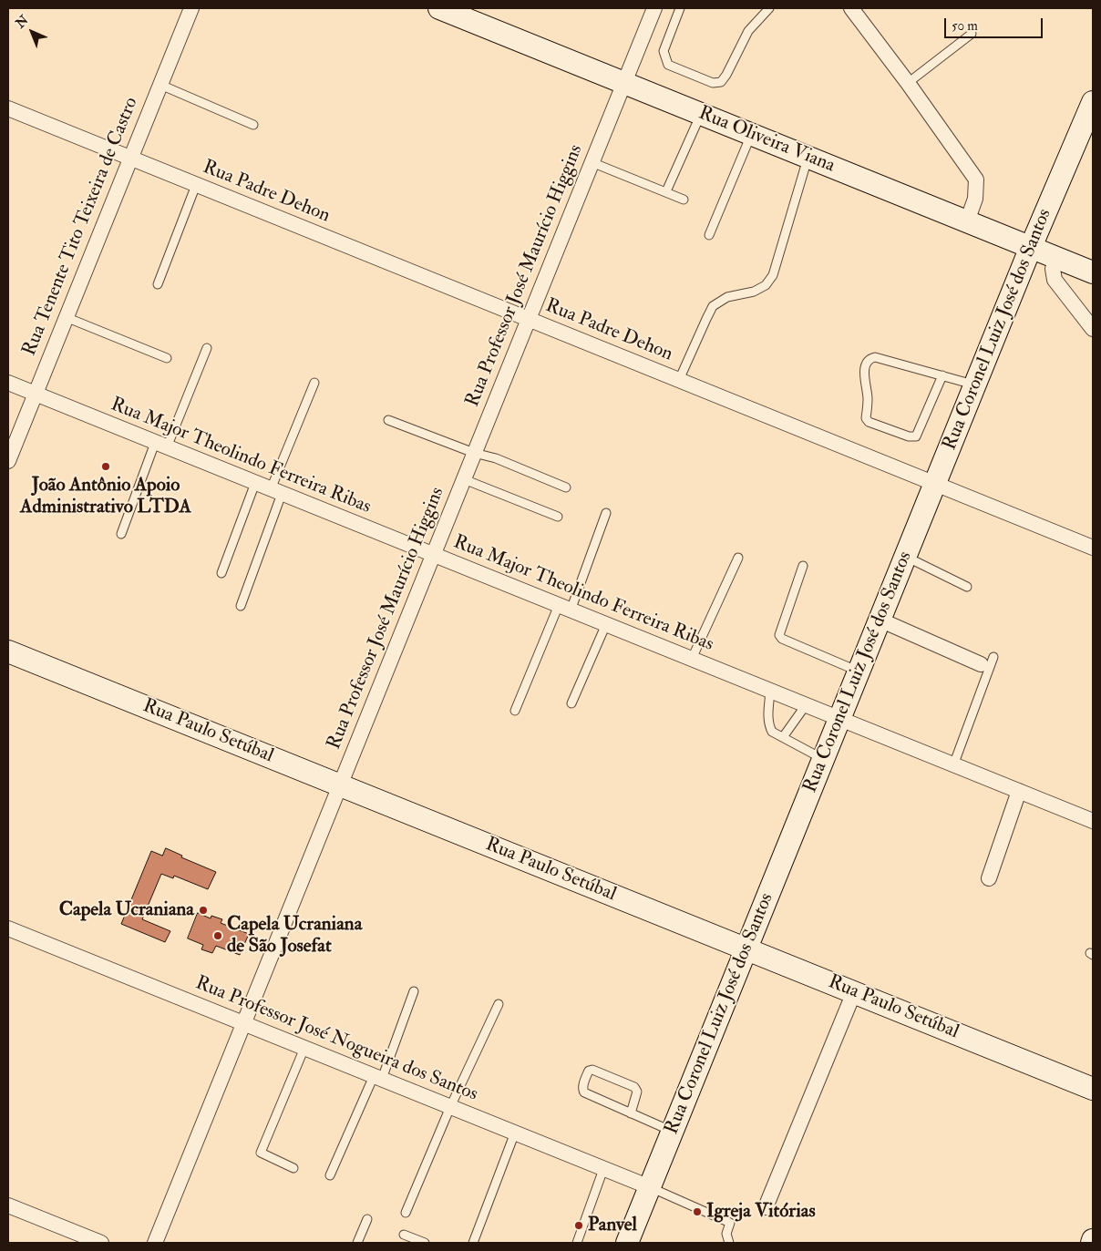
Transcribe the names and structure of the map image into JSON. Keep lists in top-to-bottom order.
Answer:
{
  "streets": {
    "main road": ["Rua Oliveira Viana", "Rua Coronel Luiz José dos Santos", "Rua Paulo Setúbal"],
    "street": [
      "Rua Padre Dehon",
      "Rua Tenente Tito Teixeira de Castro",
      "Rua Professor José Maurício Higgins",
      "Rua Major Theolindo Ferreira Ribas",
      "Rua Professor José Nogueira dos Santos"
    ]
  },
  "crossings": [
    ["Rua Oliveira Viana", "Rua Professor José Maurício Higgins"],
    ["Rua Oliveira Viana", "Rua Coronel Luiz José dos Santos"],
    ["Rua Padre Dehon", "Rua Tenente Tito Teixeira de Castro"],
    ["Rua Padre Dehon", "Rua Professor José Maurício Higgins"],
    ["Rua Padre Dehon", "Rua Coronel Luiz José dos Santos"],
    ["Rua Tenente Tito Teixeira de Castro", "Rua Major Theolindo Ferreira Ribas"],
    ["Rua Professor José Maurício Higgins", "Rua Major Theolindo Ferreira Ribas"],
    ["Rua Professor José Maurício Higgins", "Rua Paulo Setúbal"],
    ["Rua Professor José Maurício Higgins", "Rua Professor José Nogueira dos Santos"],
    ["Rua Coronel Luiz José dos Santos", "Rua Major Theolindo Ferreira Ribas"],
    ["Rua Coronel Luiz José dos Santos", "Rua Paulo Setúbal"],
    ["Rua Coronel Luiz José dos Santos", "Rua Professor José Nogueira dos Santos"]
  ],
  "places": [
    "João Antônio Apoio Administrativo LTDA",
    "Capela Ucraniana",
    "Capela Ucraniana de São Josefat",
    "Igreja Vitórias",
    "Panvel"
  ],
  "scale_bar": "50 m",
  "north": "top left"
}
